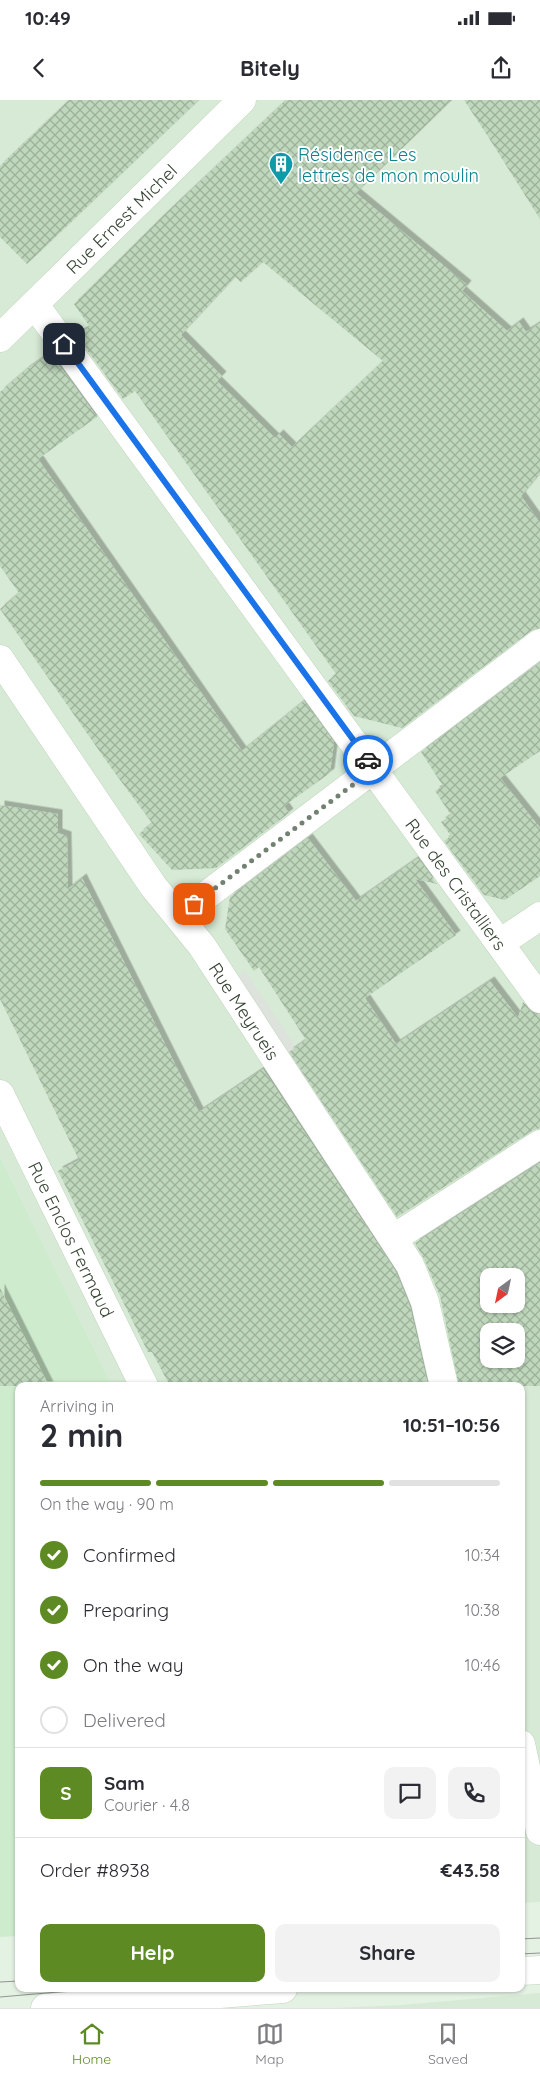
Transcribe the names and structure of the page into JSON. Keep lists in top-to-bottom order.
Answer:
{
  "streets": {
    "street": [
      "Rue Ernest Michel",
      "Rue des Cristalliers",
      "Rue Meyrueis",
      "Rue Enclos Fermaud"
    ]
  },
  "crossings": [
    ["Rue Ernest Michel", "Rue des Cristalliers"]
  ],
  "places": {
    "building": ["Résidence Les lettres de mon moulin"]
  },
  "north": "bottom left",
  "page": {
    "status": "10:49",
    "header": "Bitely",
    "heading": ["2 min", "Arriving in", "10:51–10:56"],
    "panel": [
      "Sam",
      "Courier · 4.8",
      "Order #8938",
      "€43.58"
    ],
    "bar": "On the way · 90 m",
    "list": [
      ["Confirmed", "10:34"],
      ["Preparing", "10:38"],
      ["On the way", "10:46"],
      "Delivered"
    ],
    "round": "S",
    "buttons": ["Help", "Share"],
    "tabs": ["Home", "Map", "Saved"]
  }
}
